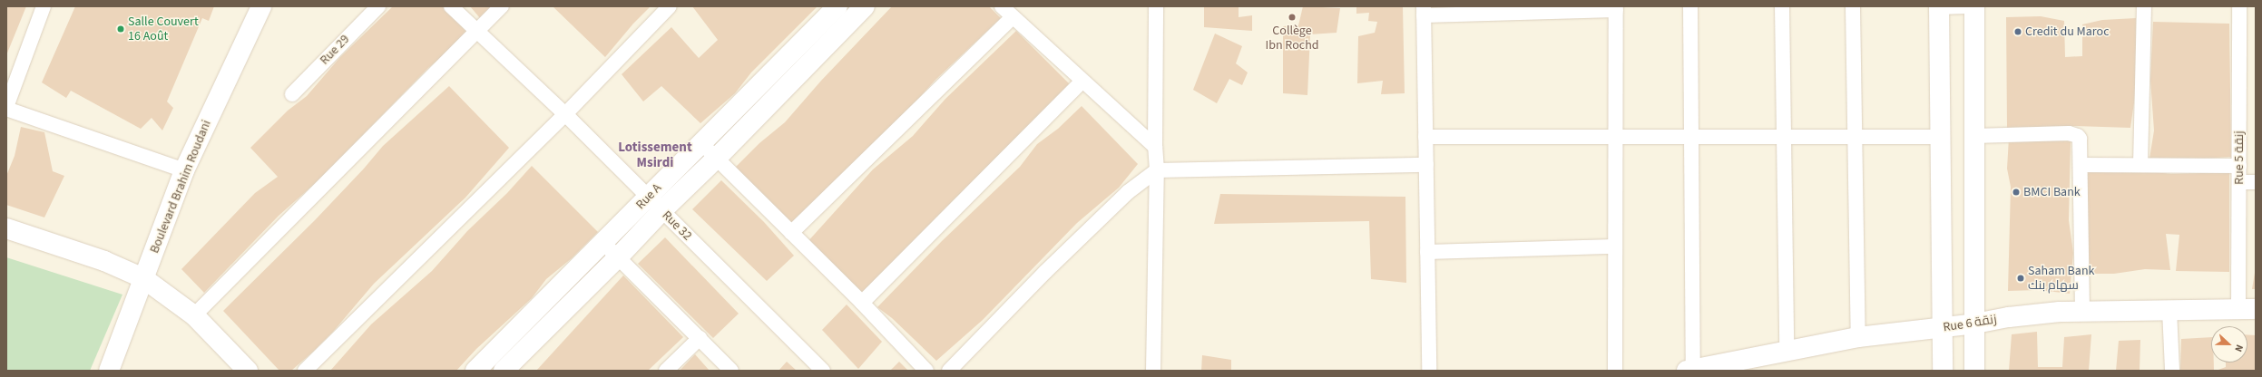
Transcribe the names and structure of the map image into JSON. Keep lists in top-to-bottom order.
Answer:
{
  "streets": {
    "street": [
      "Rue 29",
      "Rue 5 زنقة",
      "Boulevard Brahim Roudani",
      "Rue A",
      "Rue 32",
      "Rue 6 زنقة"
    ]
  },
  "crossings": [
    ["Rue 5 زنقة", "Rue 6 زنقة"],
    ["Rue A", "Rue 32"]
  ],
  "districts": ["Lotissement Msirdi"],
  "places": [
    "Collège Ibn Rochd",
    "Salle Couvert 16 Août",
    "Credit du Maroc",
    "BMCI Bank",
    "Saham Bank سهام بنك"
  ],
  "north": "right"
}
